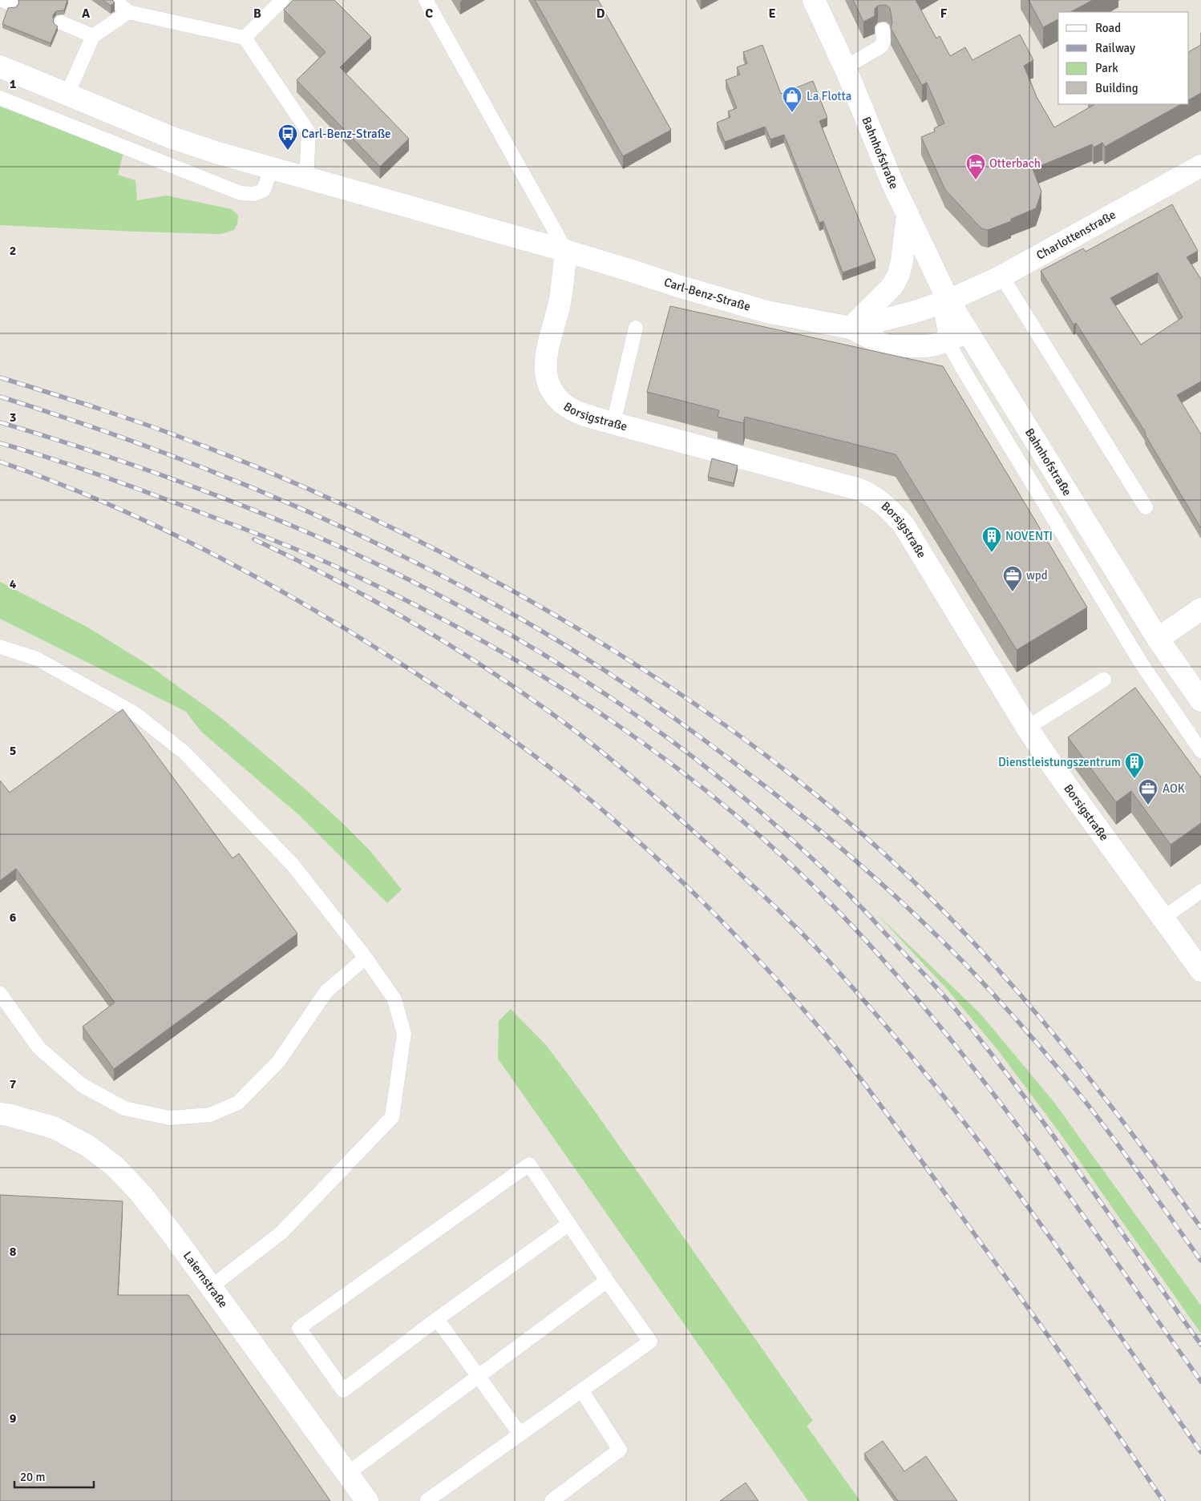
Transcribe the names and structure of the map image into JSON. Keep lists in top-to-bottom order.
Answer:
{
  "streets": {
    "street": [
      "Bahnhofstraße",
      "Charlottenstraße",
      "Carl-Benz-Straße",
      "Borsigstraße",
      "Laiernstraße"
    ]
  },
  "crossings": [
    ["Bahnhofstraße", "Charlottenstraße"],
    ["Bahnhofstraße", "Carl-Benz-Straße"],
    ["Charlottenstraße", "Carl-Benz-Straße"],
    ["Carl-Benz-Straße", "Borsigstraße"]
  ],
  "places": {
    "shop": ["La Flotta"],
    "bus stop": ["Carl-Benz-Straße"],
    "hotel": ["Otterbach"],
    "building": ["NOVENTI", "Dienstleistungszentrum"],
    "office": ["wpd", "AOK"]
  },
  "legend": [
    "Road",
    "Railway",
    "Park",
    "Building"
  ],
  "scale_bar": "20 m",
  "grid": {
    "columns": [
      "A",
      "B",
      "C",
      "D",
      "E",
      "F"
    ],
    "rows": [
      "1",
      "2",
      "3",
      "4",
      "5",
      "6",
      "7",
      "8",
      "9"
    ]
  }
}
